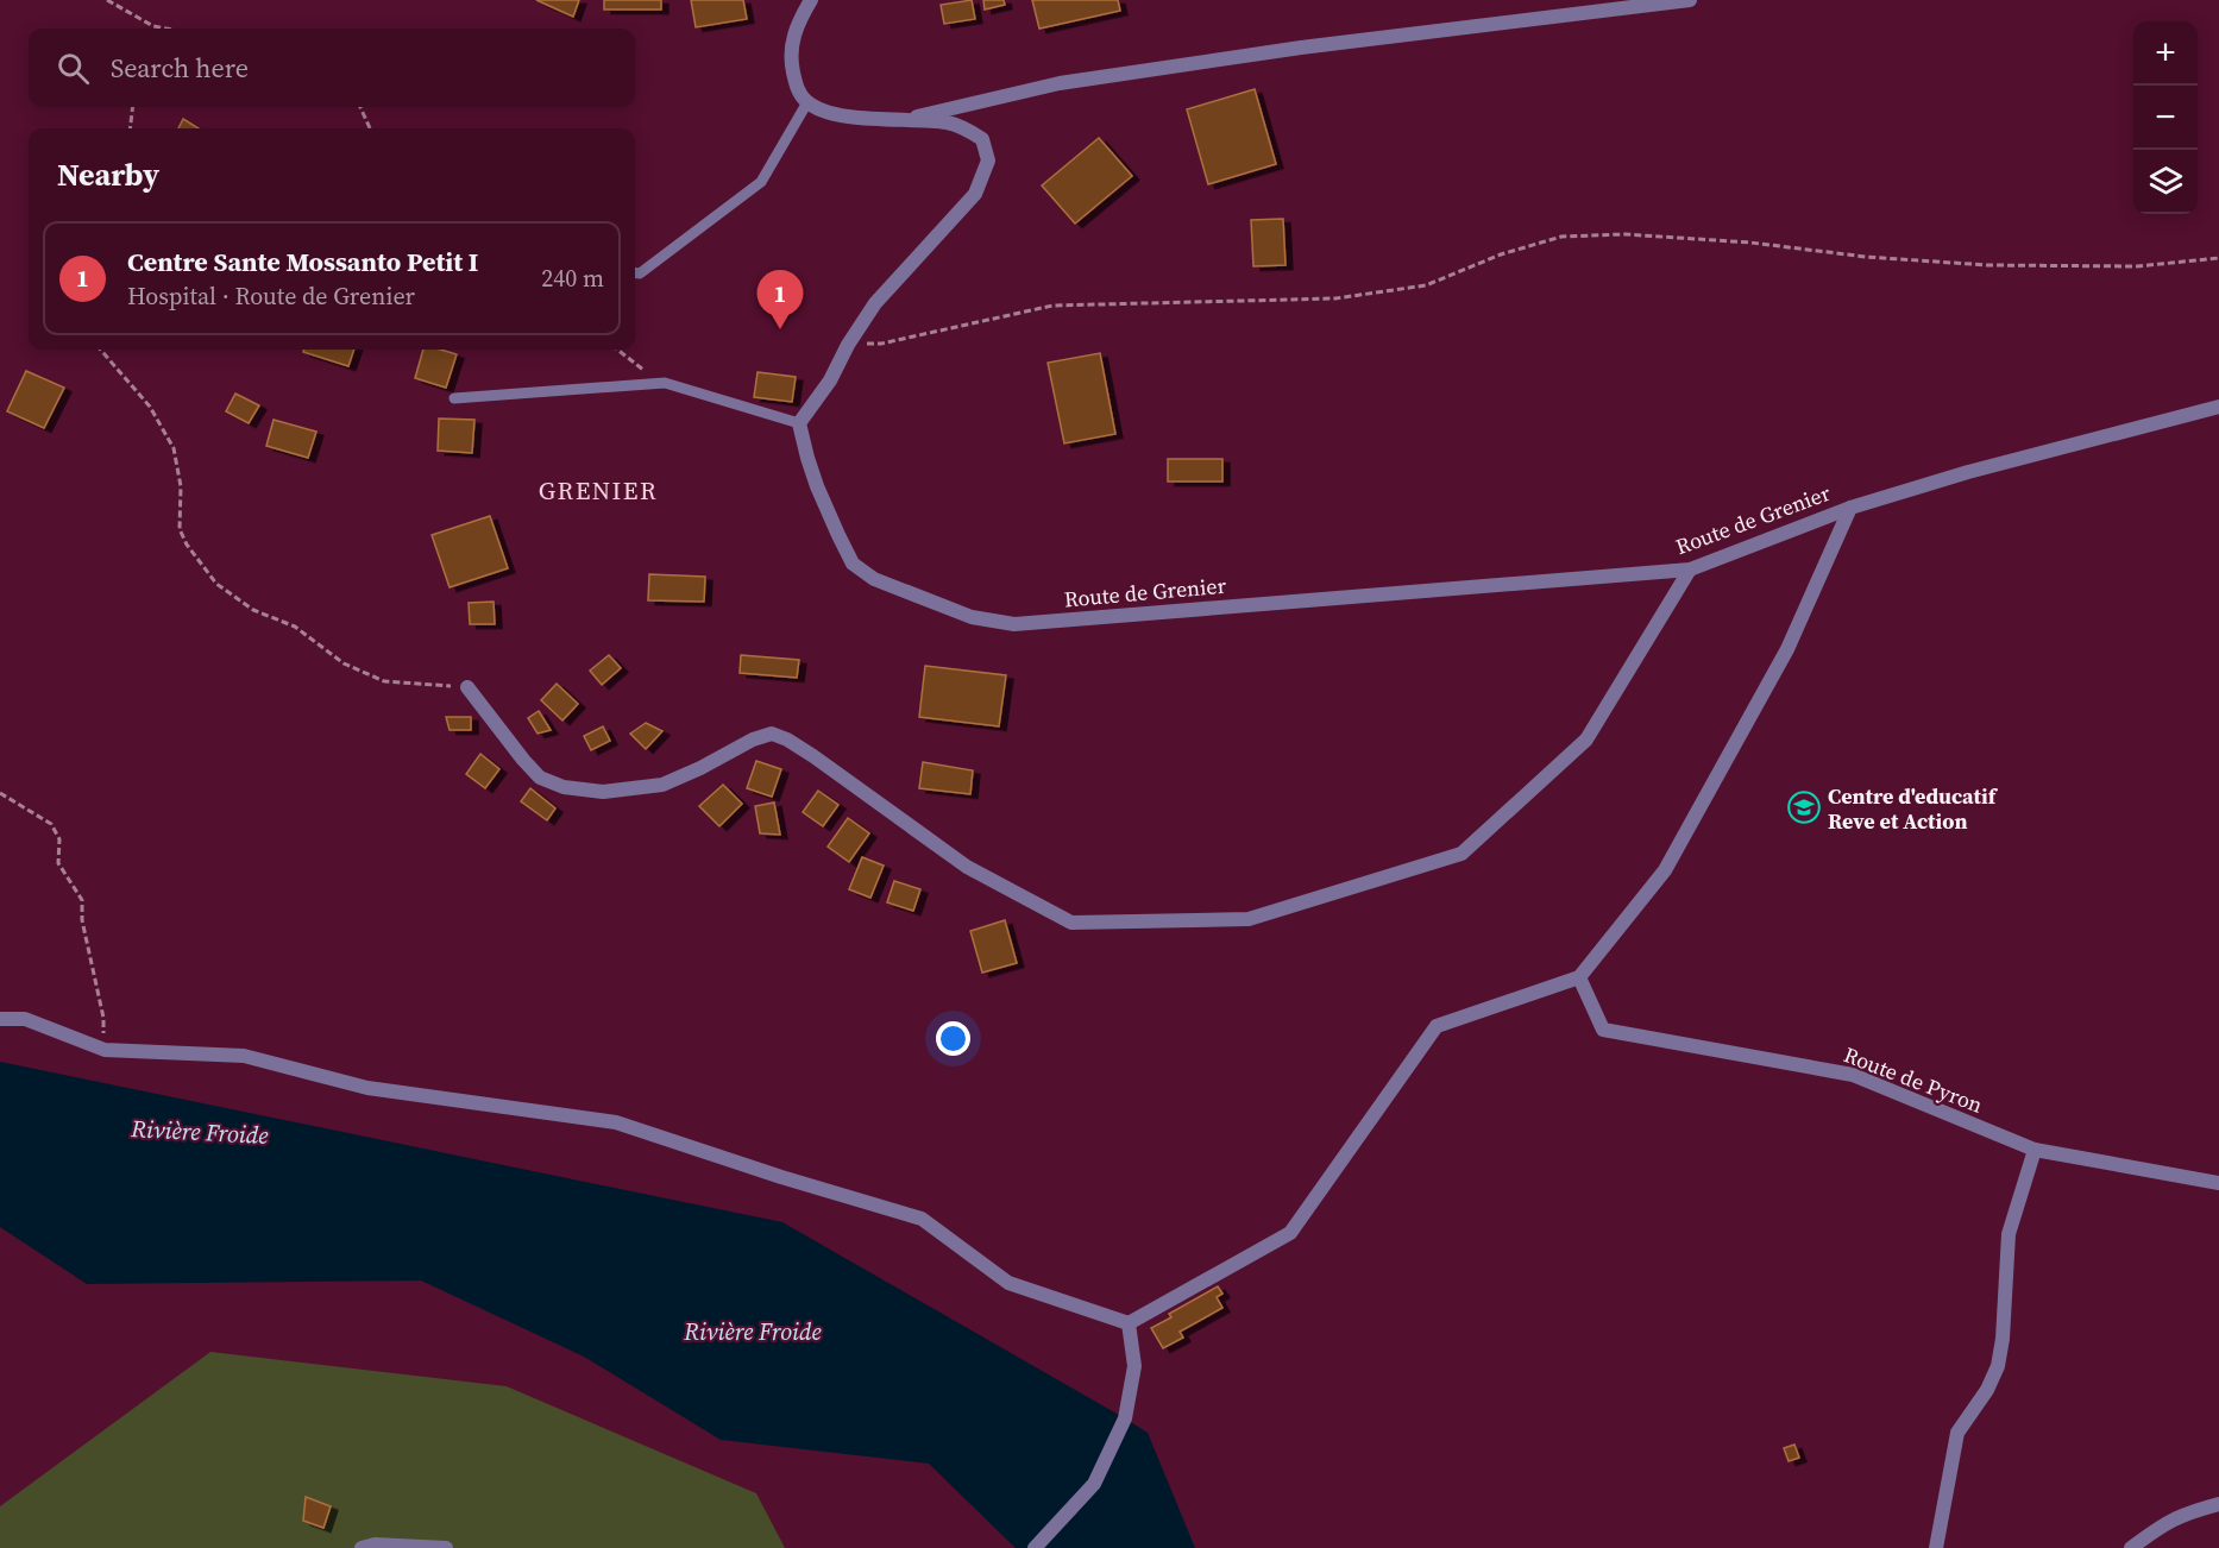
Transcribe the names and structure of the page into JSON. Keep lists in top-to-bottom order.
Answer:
{
  "streets": {
    "street": ["Route de Grenier", "Route de Pyron"]
  },
  "districts": ["GRENIER"],
  "water": ["Rivière Froide"],
  "places": {
    "school or university": ["Centre d'educatif Reve et Action"]
  },
  "page": {
    "map_buttons": ["+", "−"],
    "search": "Search here",
    "heading": "Nearby",
    "list": [
      {
        "mark": "1",
        "name": "Centre Sante Mossanto Petit I",
        "note": "Hospital · Route de Grenier",
        "value": "240 m"
      }
    ],
    "pins": "1"
  }
}
